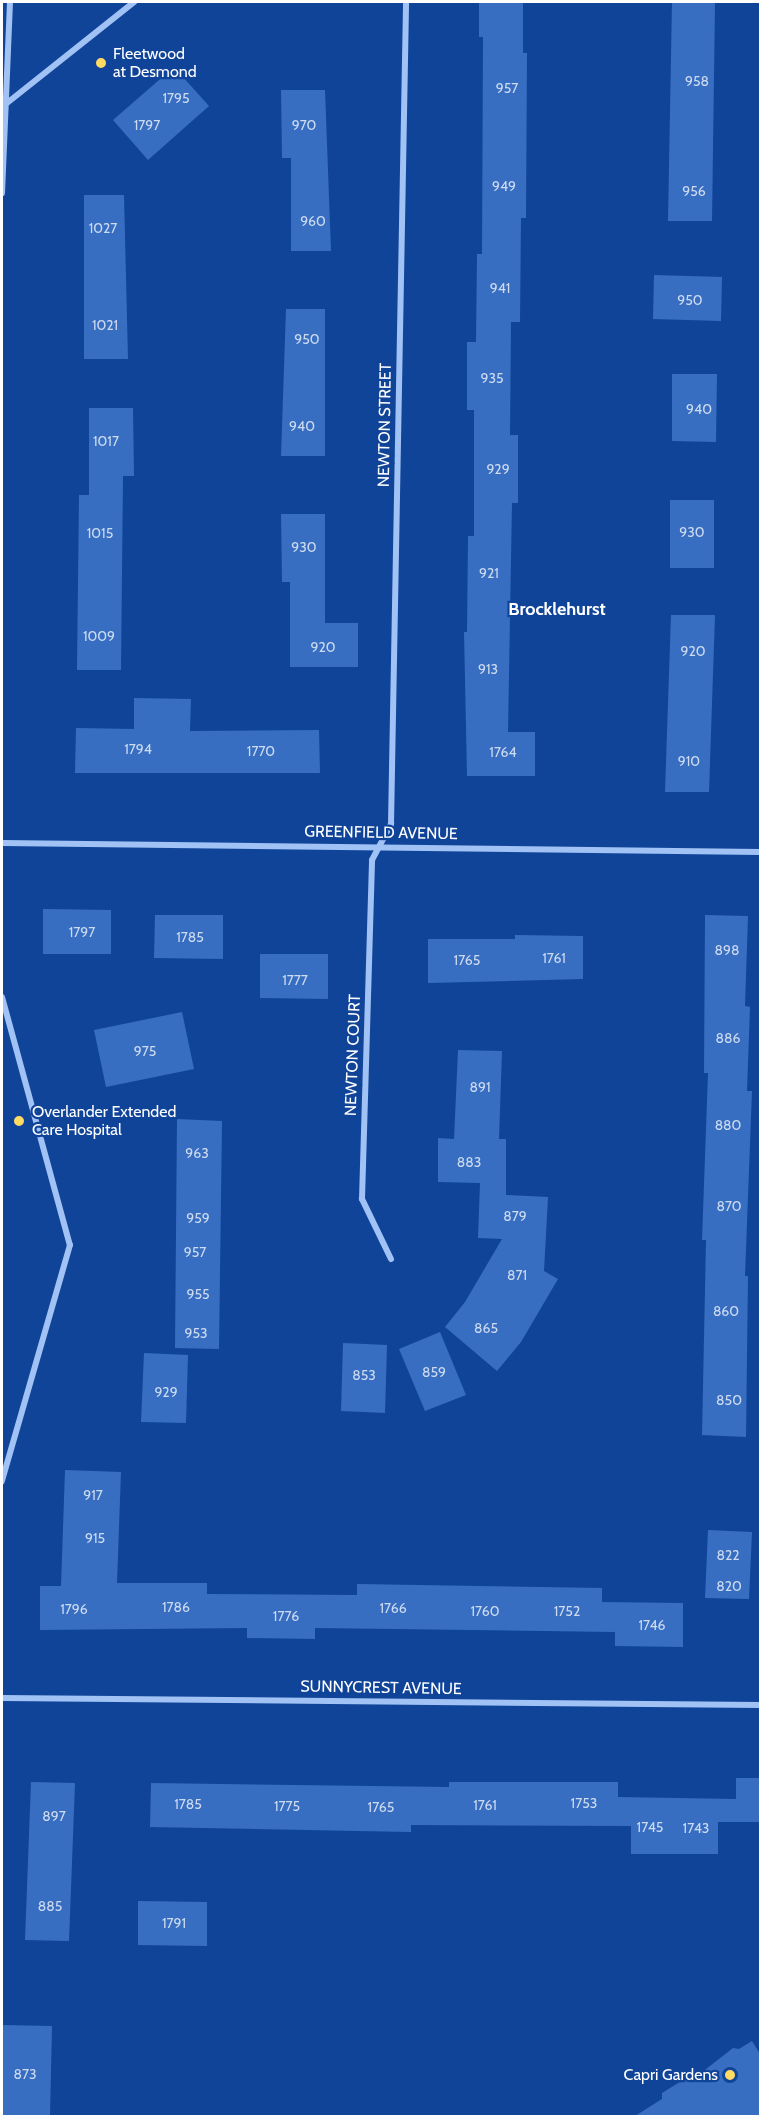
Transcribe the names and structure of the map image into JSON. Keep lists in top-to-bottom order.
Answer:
{
  "streets": {
    "street": [
      "NEWTON STREET",
      "GREENFIELD AVENUE",
      "NEWTON COURT",
      "SUNNYCREST AVENUE"
    ]
  },
  "crossings": [
    ["NEWTON STREET", "GREENFIELD AVENUE"],
    ["NEWTON STREET", "NEWTON COURT"],
    ["GREENFIELD AVENUE", "NEWTON COURT"]
  ],
  "districts": ["Brocklehurst"],
  "places": ["Fleetwood at Desmond", "Overlander Extended Care Hospital", "Capri Gardens"],
  "house_numbers": [
    "958",
    "957",
    "1795",
    "1797",
    "970",
    "949",
    "956",
    "960",
    "1027",
    "941",
    "950",
    "1021",
    "950",
    "935",
    "940",
    "940",
    "1017",
    "929",
    "930",
    "1015",
    "930",
    "921",
    "1009",
    "920",
    "920",
    "913",
    "1794",
    "1770",
    "1764",
    "910",
    "1797",
    "1785",
    "898",
    "1761",
    "1765",
    "1777",
    "886",
    "975",
    "891",
    "880",
    "963",
    "883",
    "870",
    "879",
    "959",
    "957",
    "871",
    "955",
    "860",
    "865",
    "953",
    "859",
    "853",
    "929",
    "850",
    "917",
    "915",
    "822",
    "820",
    "1786",
    "1766",
    "1796",
    "1760",
    "1752",
    "1776",
    "1746",
    "1753",
    "1785",
    "1761",
    "1775",
    "1765",
    "897",
    "1745",
    "1743",
    "885",
    "1791",
    "873"
  ]
}
